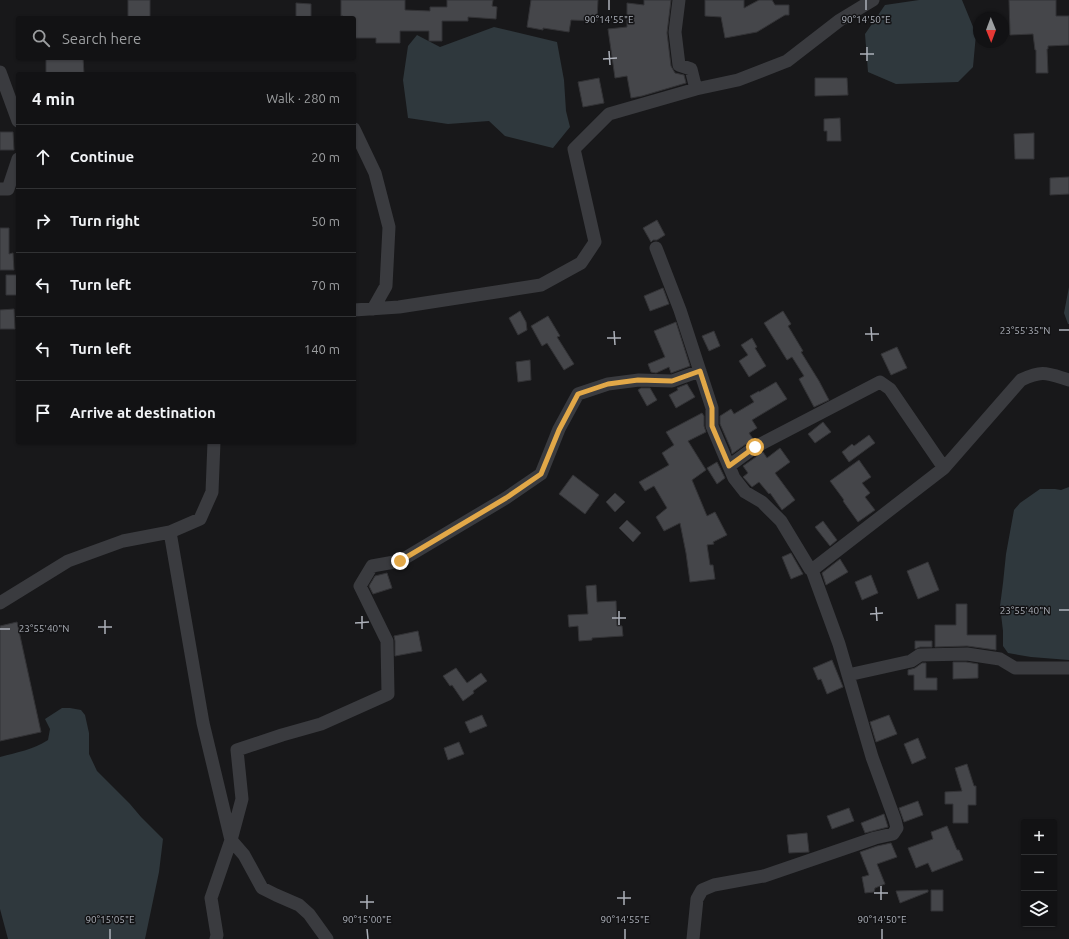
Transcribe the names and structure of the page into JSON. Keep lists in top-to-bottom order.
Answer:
{
  "north": "bottom",
  "page": {
    "search": "Search here",
    "heading": ["4 min", "Walk · 280 m"],
    "list": [
      ["Continue", "20 m"],
      ["Turn right", "50 m"],
      ["Turn left", "70 m"],
      ["Turn left", "140 m"],
      "Arrive at destination"
    ],
    "map_buttons": ["+", "−"]
  },
  "coordinates": [
    "90°14'55\"E",
    "90°14'50\"E",
    "23°55'35\"N",
    "23°55'40\"N",
    "90°15'05\"E",
    "90°15'00\"E"
  ]
}
